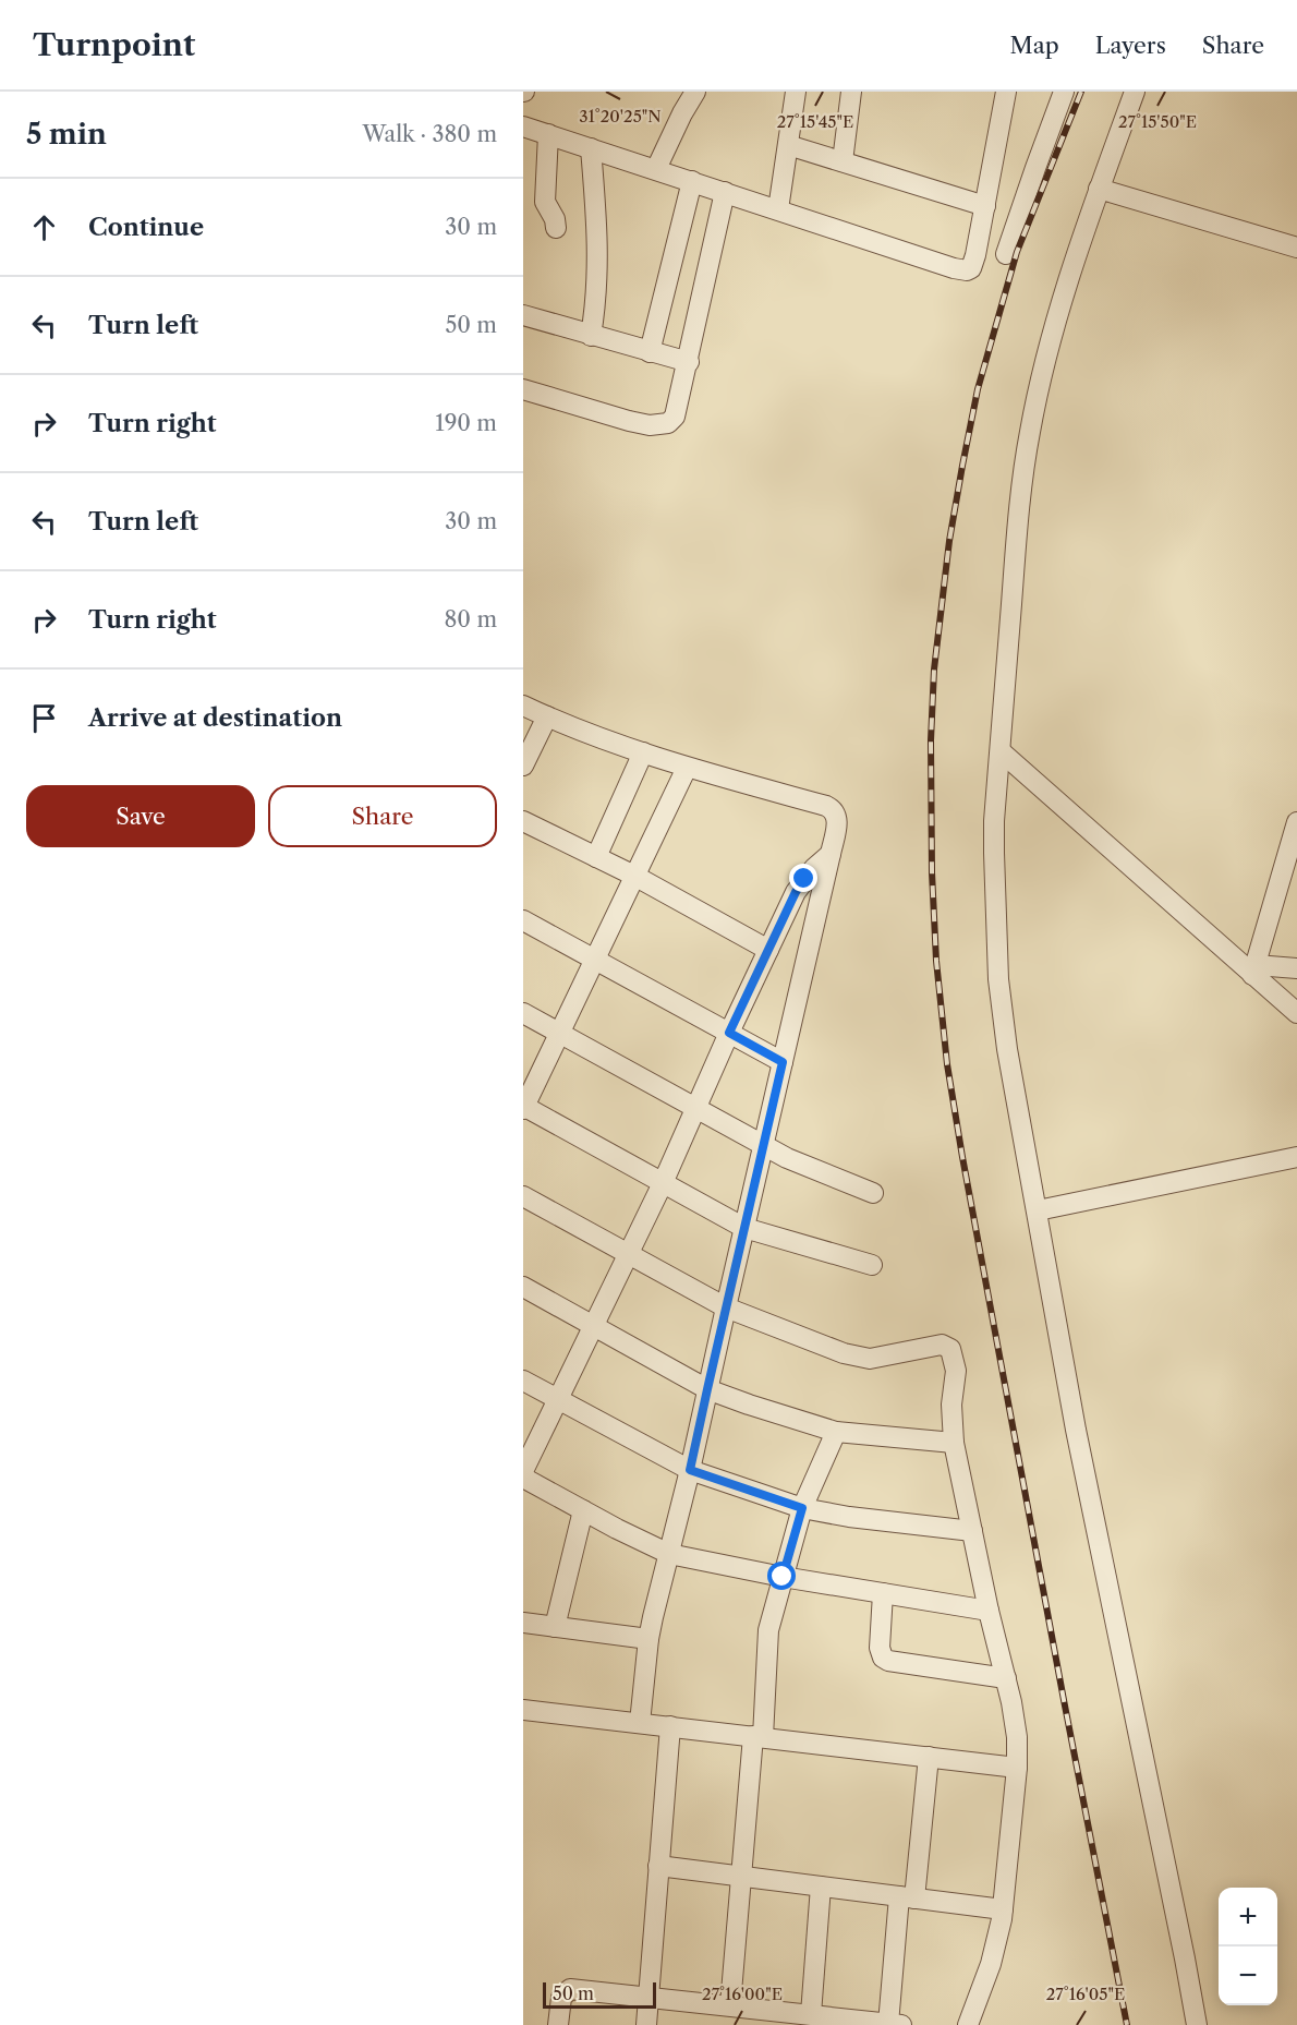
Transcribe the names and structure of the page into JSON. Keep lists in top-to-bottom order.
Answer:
{
  "scale_bar": "50 m",
  "page": {
    "header": "Turnpoint",
    "nav": ["Map", "Layers", "Share"],
    "heading": ["5 min", "Walk · 380 m"],
    "list": [
      ["Continue", "30 m"],
      ["Turn left", "50 m"],
      ["Turn right", "190 m"],
      ["Turn left", "30 m"],
      ["Turn right", "80 m"],
      "Arrive at destination"
    ],
    "buttons": ["Save", "Share"],
    "map_buttons": ["+", "−"],
    "scale": "50 m"
  },
  "coordinates": [
    "31°20'25\"N",
    "27°15'45\"E",
    "27°15'50\"E",
    "27°16'00\"E",
    "27°16'05\"E"
  ]
}
